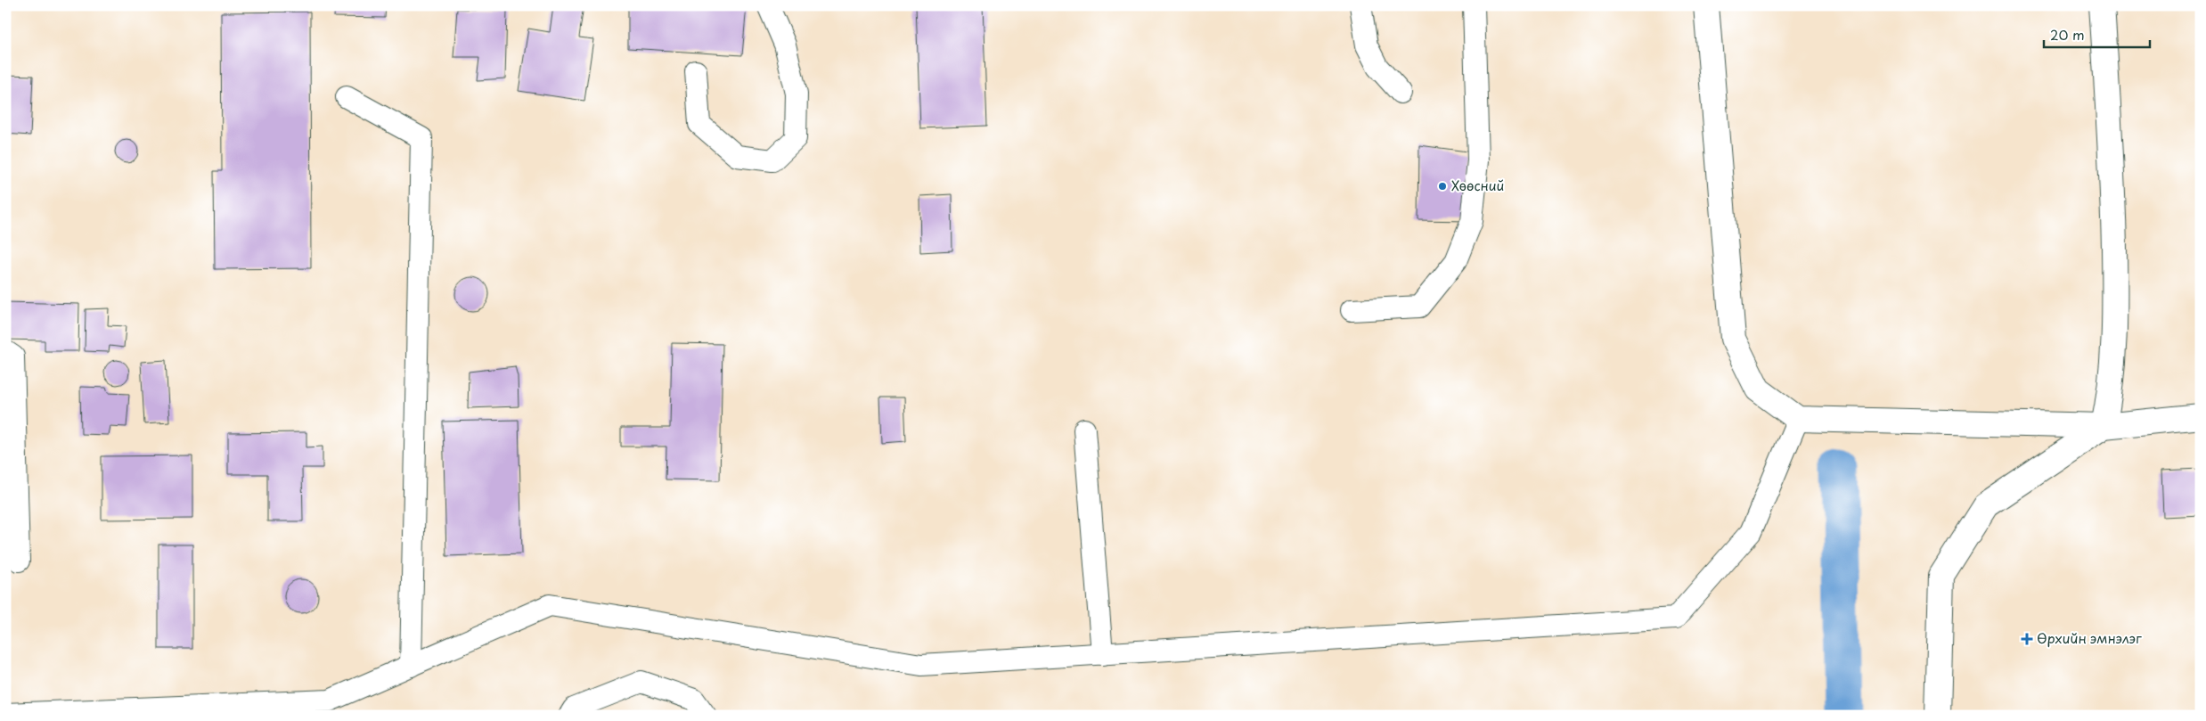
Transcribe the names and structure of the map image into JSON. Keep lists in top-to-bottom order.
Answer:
{
  "places": {
    "other": ["Хөөсний"],
    "health": ["Өрхийн эмнэлэг"]
  },
  "scale_bar": "20 m"
}
